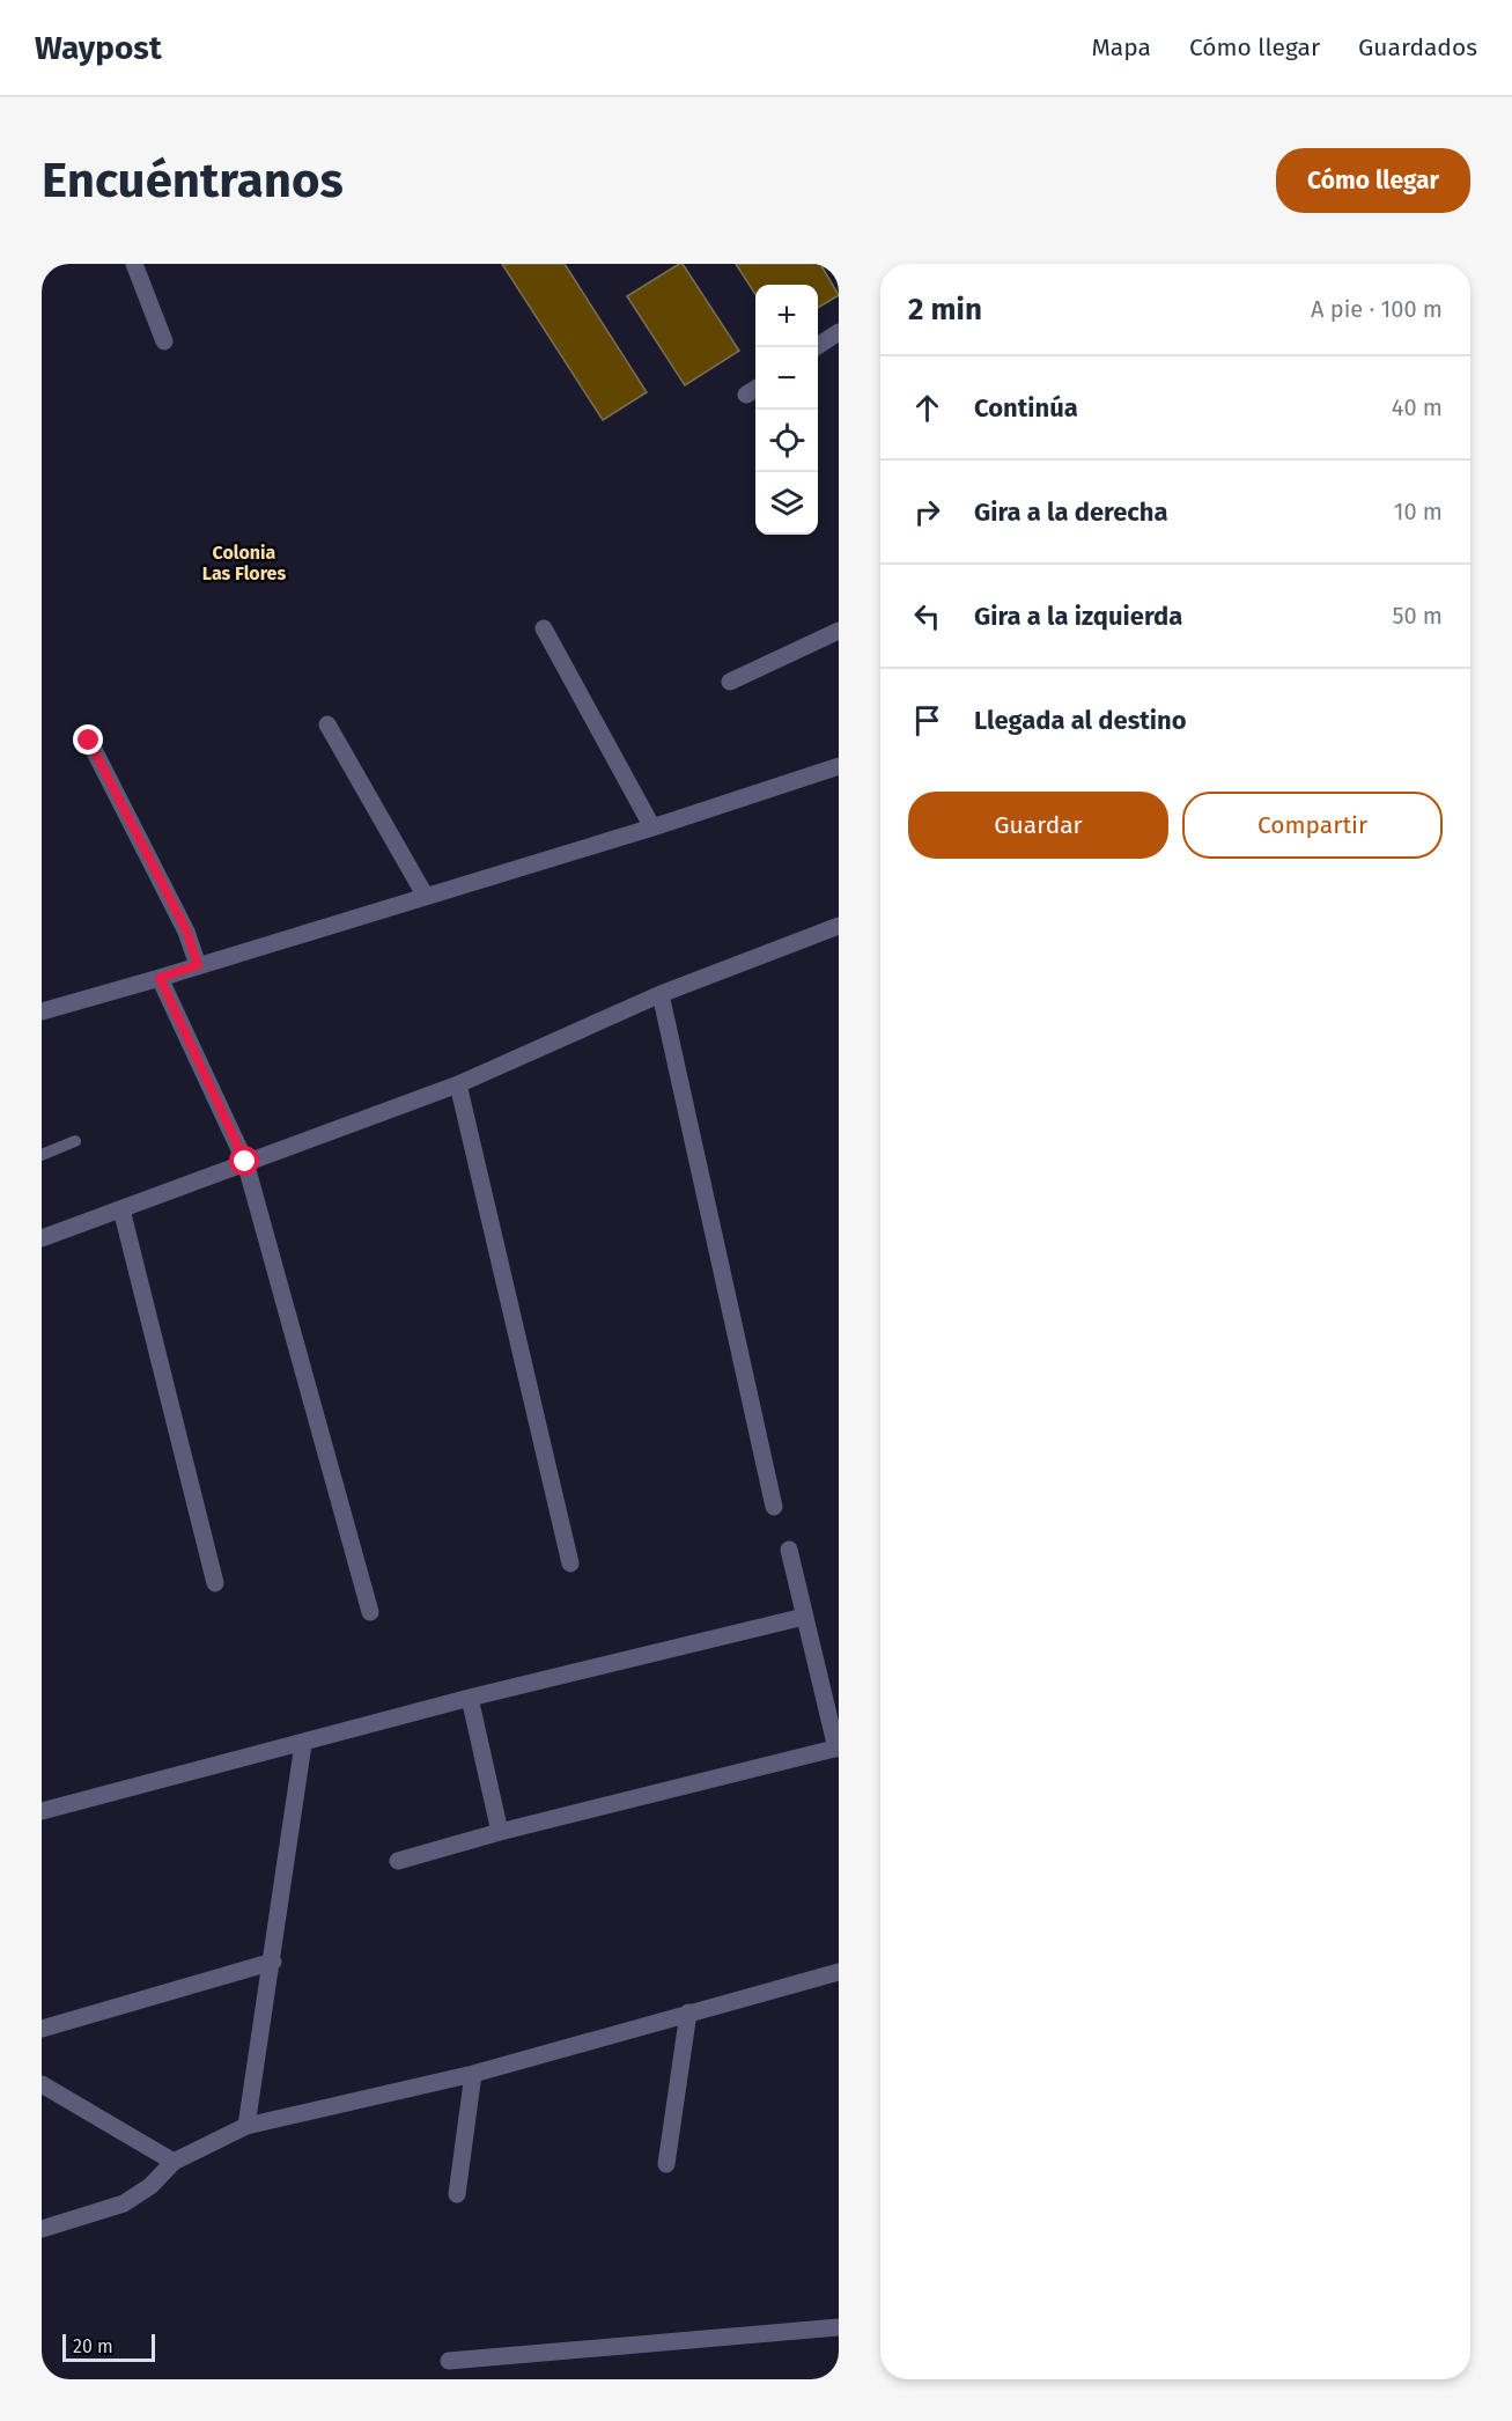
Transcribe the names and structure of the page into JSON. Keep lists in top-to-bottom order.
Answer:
{
  "districts": ["Colonia Las Flores"],
  "scale_bar": "20 m",
  "page": {
    "header": "Waypost",
    "nav": ["Mapa", "Cómo llegar", "Guardados"],
    "buttons": [
      "Cómo llegar",
      ["Guardar", "Compartir"]
    ],
    "title": "Encuéntranos",
    "heading": ["2 min", "A pie · 100 m"],
    "map_buttons": ["+", "−"],
    "list": [
      ["Continúa", "40 m"],
      ["Gira a la derecha", "10 m"],
      ["Gira a la izquierda", "50 m"],
      "Llegada al destino"
    ],
    "scale": "20 m"
  }
}
